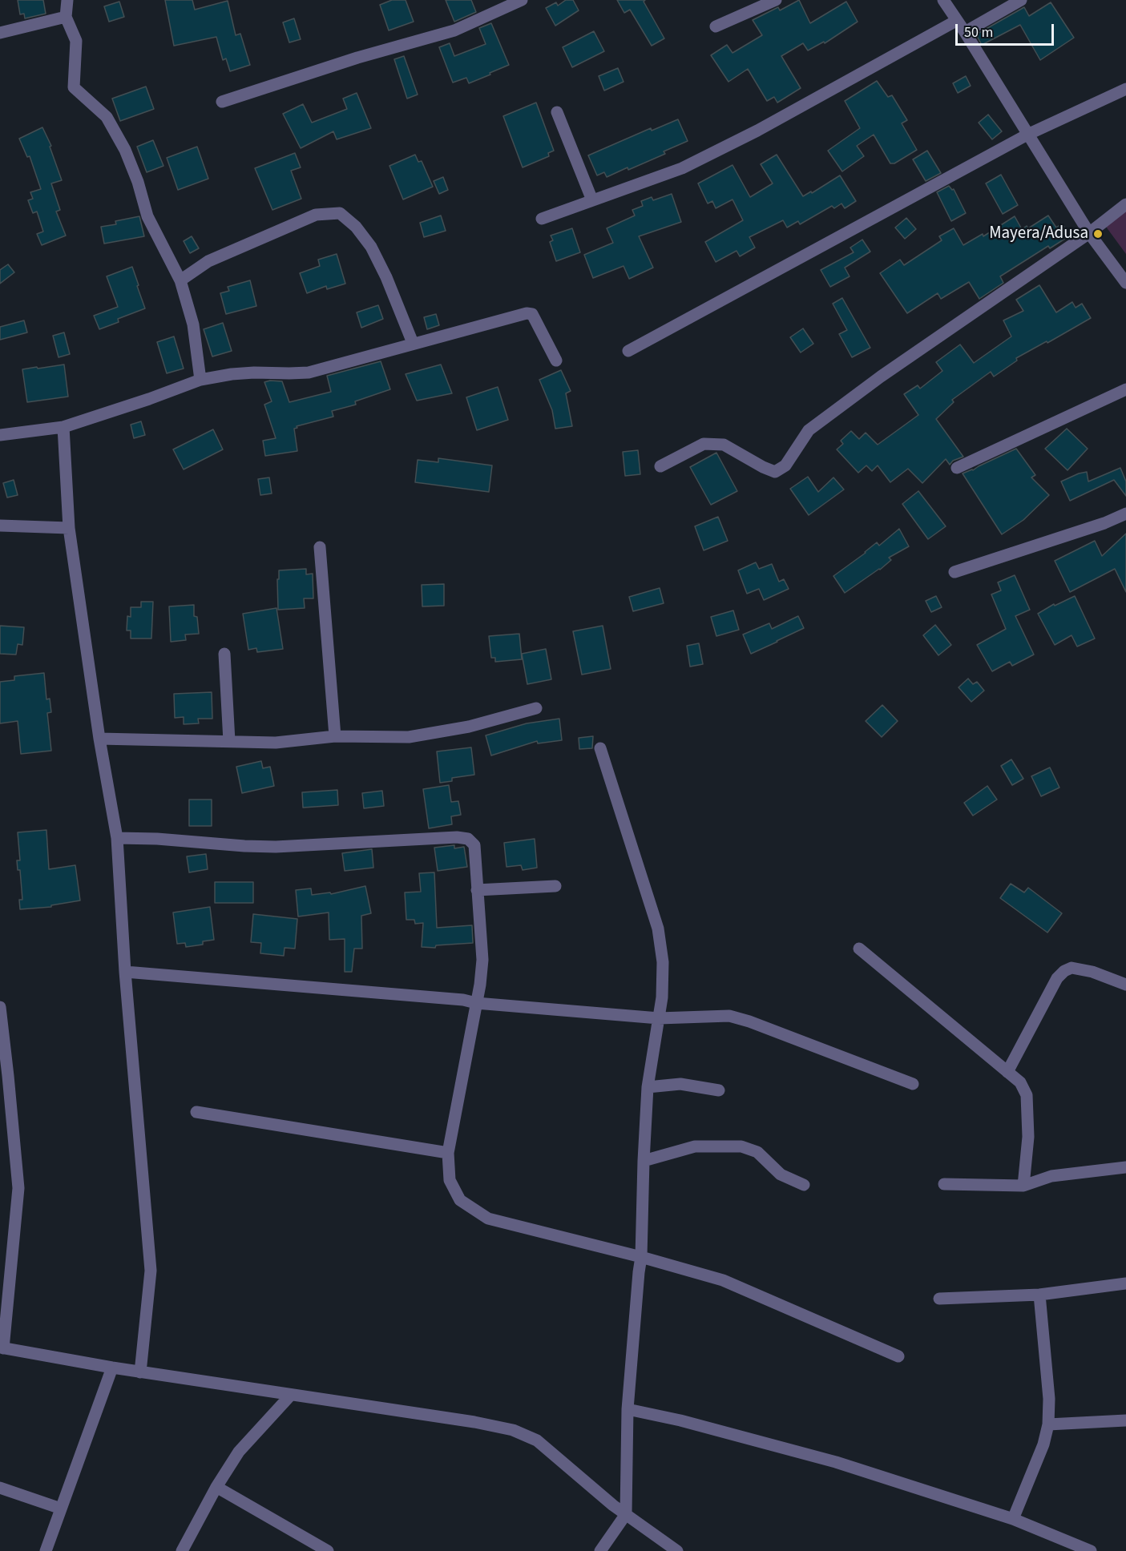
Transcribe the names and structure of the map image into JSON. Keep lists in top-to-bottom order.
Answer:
{
  "places": ["Mayera/Adusa"],
  "scale_bar": "50 m"
}
